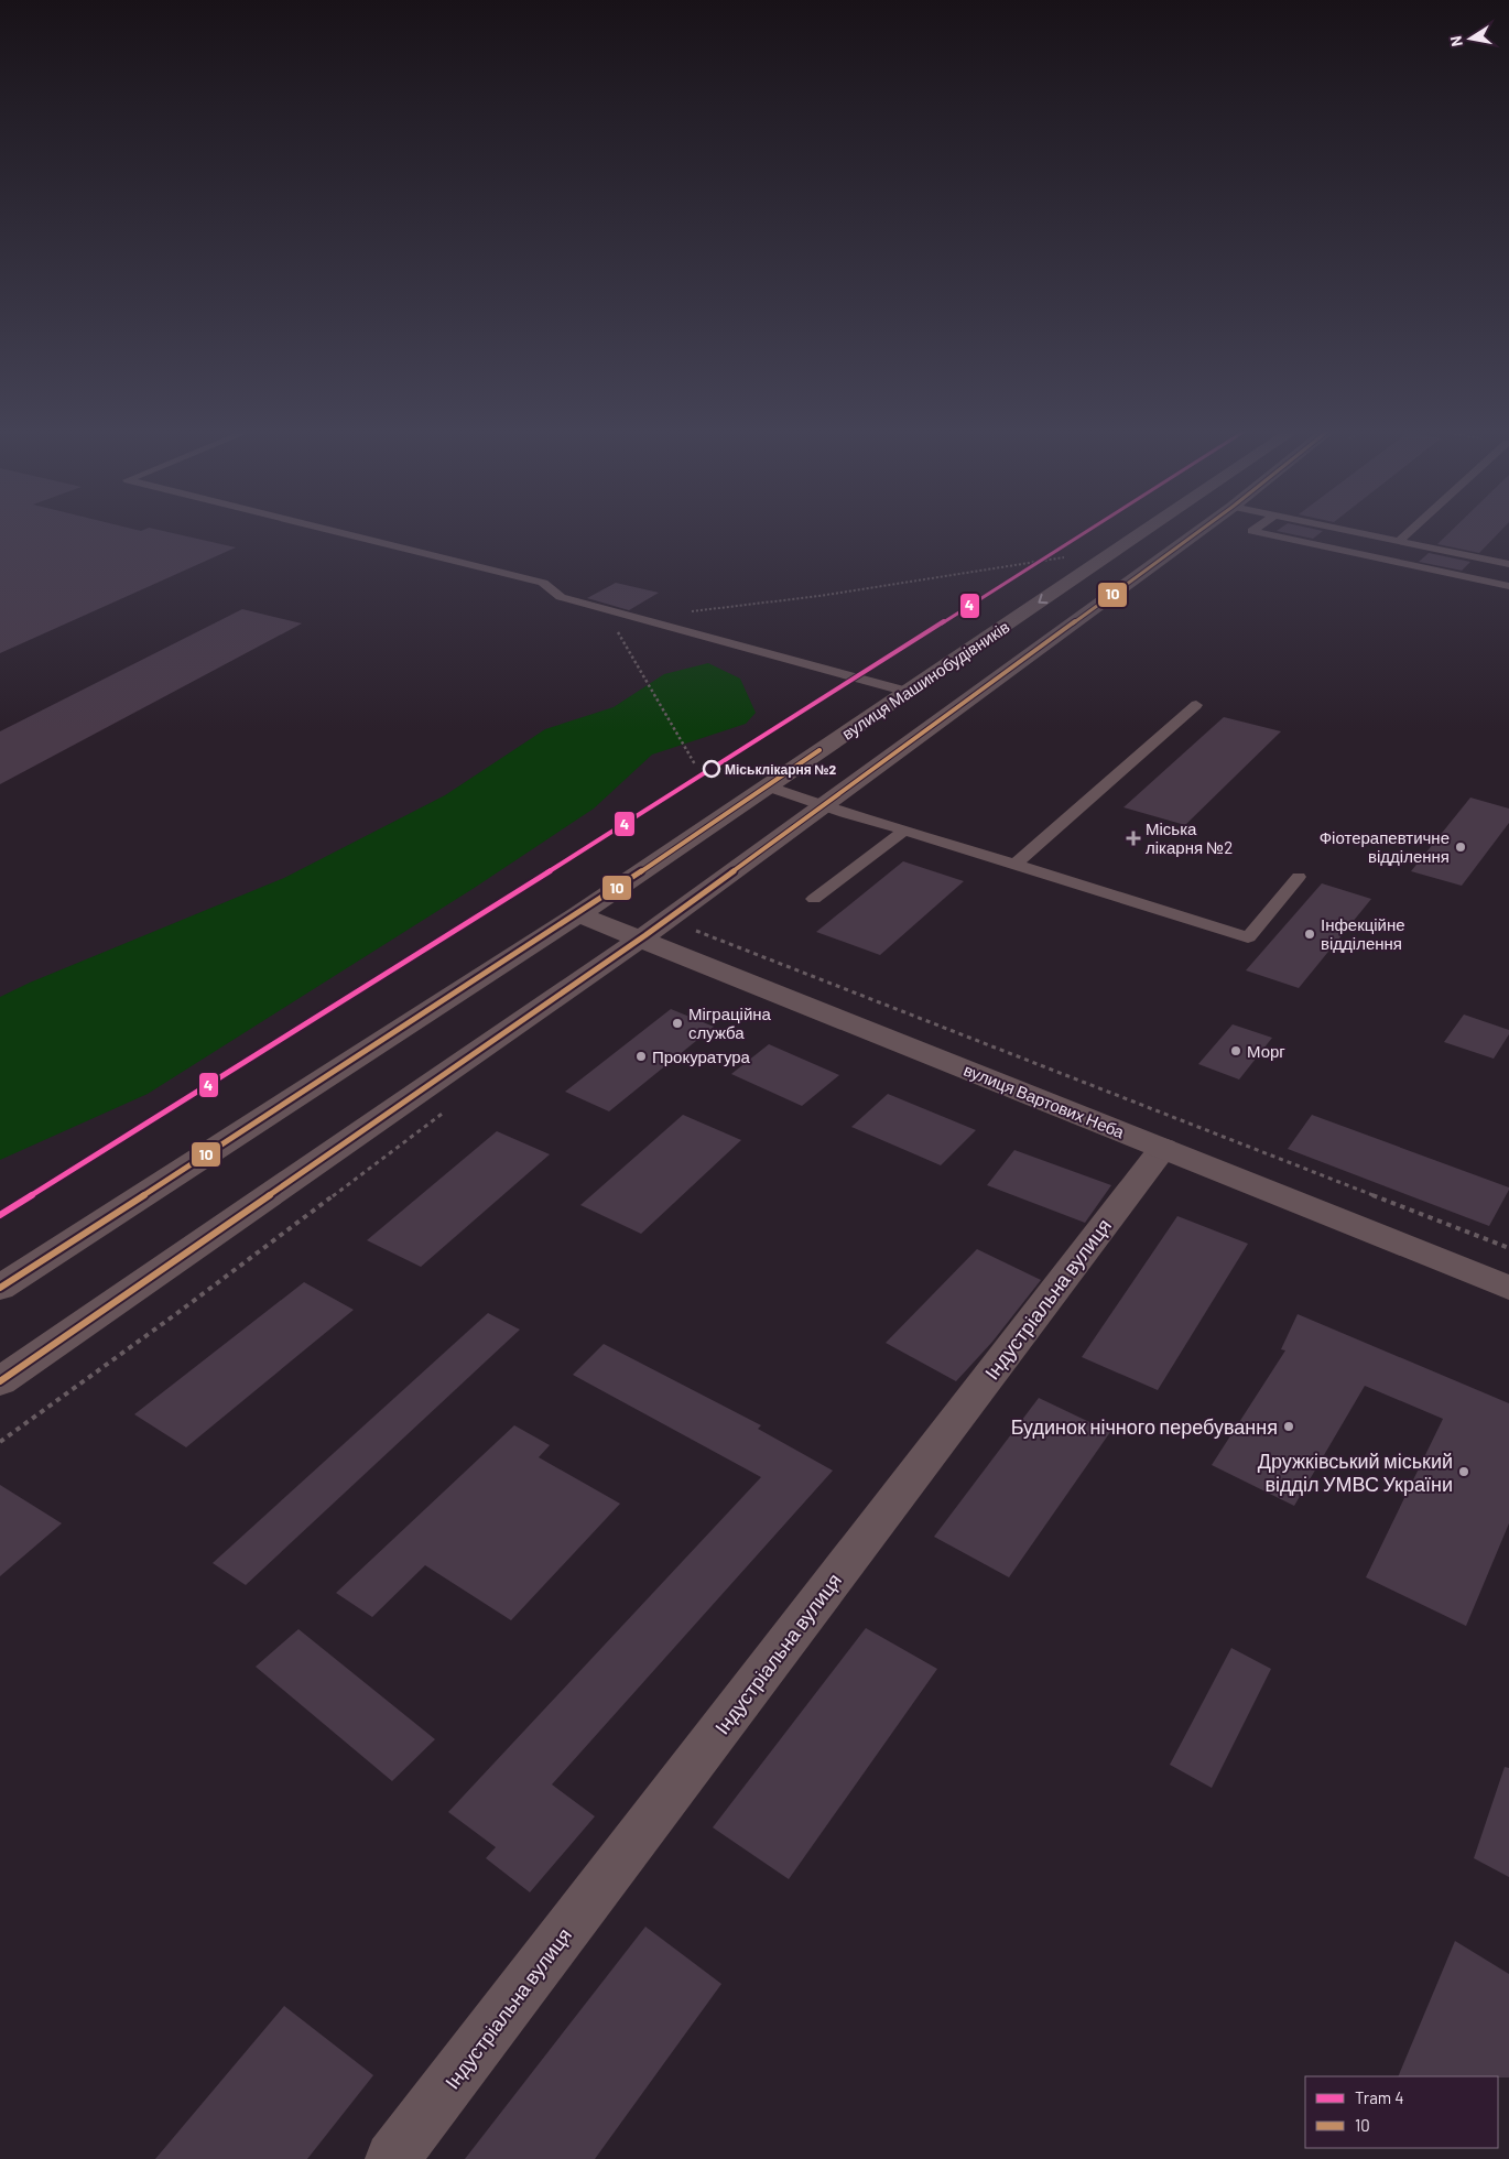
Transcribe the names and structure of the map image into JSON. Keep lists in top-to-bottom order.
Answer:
{
  "streets": {
    "street": ["вулиця Машинобудівників", "вулиця Вартових Неба", "Індустріальна вулиця"]
  },
  "crossings": [
    ["вулиця Машинобудівників", "вулиця Вартових Неба"],
    ["вулиця Вартових Неба", "Індустріальна вулиця"]
  ],
  "places": {
    "other": [
      "Міськлікарня №2",
      "Фіотерапевтичне відділення",
      "Інфекційне відділення",
      "Міграційна служба",
      "Морг",
      "Прокуратура",
      "Будинок нічного перебування",
      "Дружківський міський відділ УМВС України"
    ],
    "health": ["Міська лікарня №2"]
  },
  "lines": ["tram line 4", "transit line 10"],
  "legend": ["Tram 4", "10"],
  "north": "left"
}
